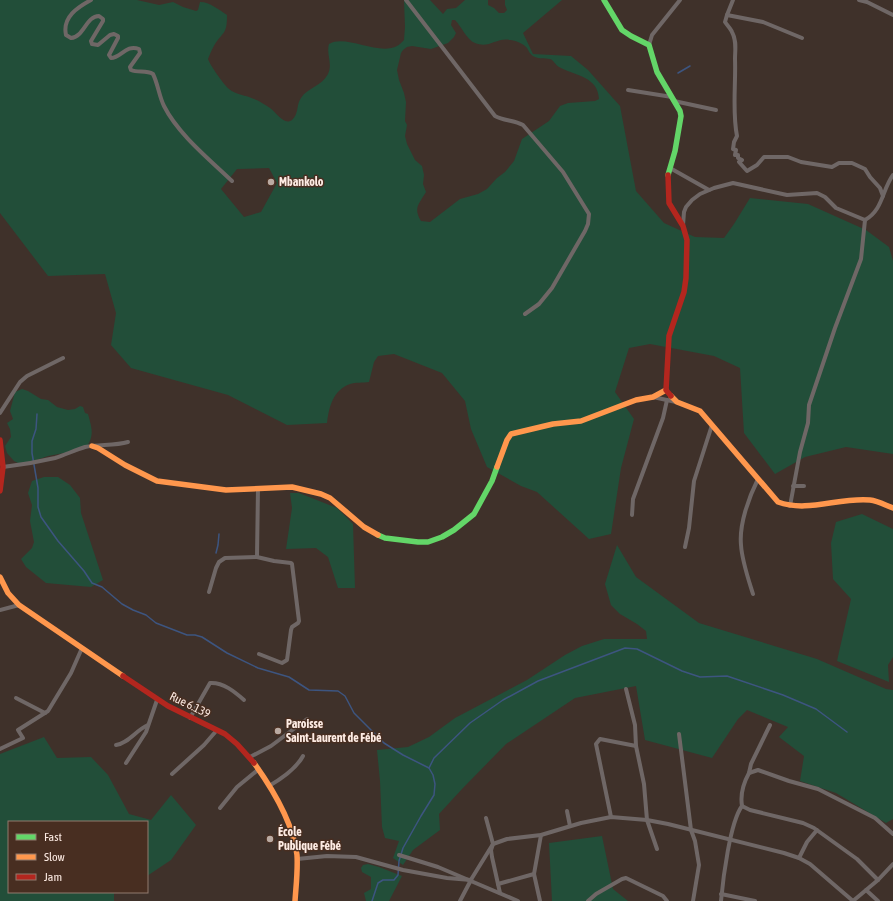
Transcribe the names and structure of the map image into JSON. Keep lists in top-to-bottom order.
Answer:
{
  "streets": {
    "street": ["Rue 6.139"]
  },
  "places": ["Mbankolo", "Paroisse Saint-Laurent de Fébé", "École Publique Fébé"],
  "legend": ["Fast", "Slow", "Jam"]
}
